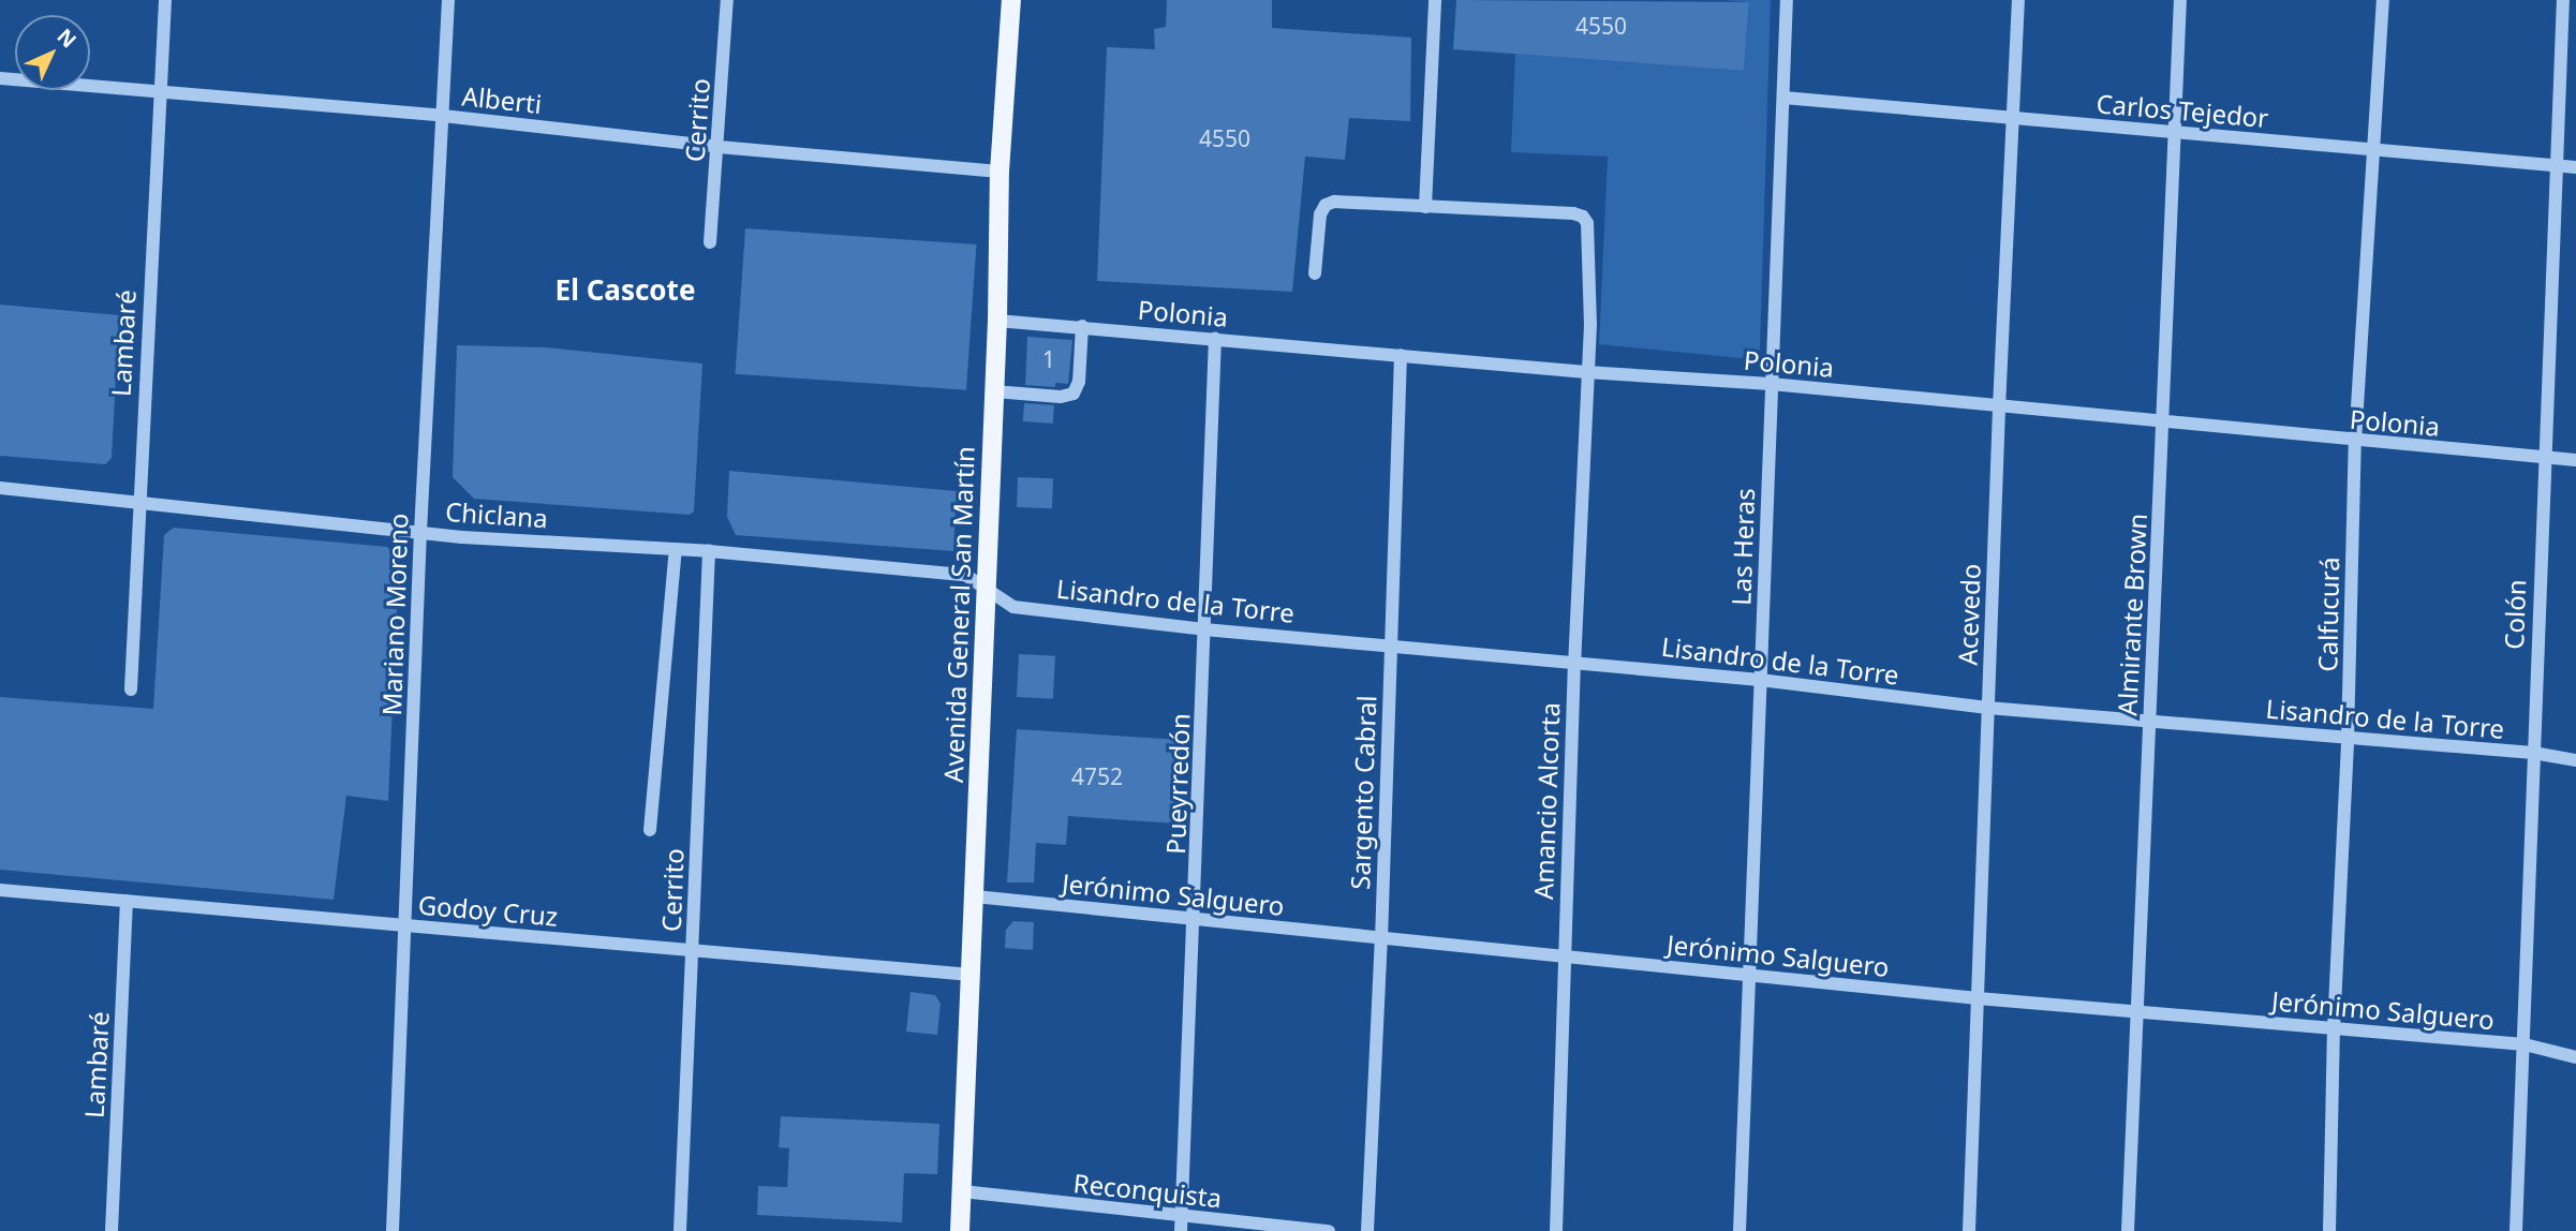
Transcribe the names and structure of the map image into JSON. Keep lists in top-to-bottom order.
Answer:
{
  "streets": {
    "main road": ["Avenida General San Martín"],
    "street": [
      "Alberti",
      "Carlos Tejedor",
      "Cerrito",
      "Polonia",
      "Lambaré",
      "Chiclana",
      "Las Heras",
      "Lisandro de la Torre",
      "Mariano Moreno",
      "Acevedo",
      "Almirante Brown",
      "Calfucurá",
      "Colón",
      "Pueyrredón",
      "Sargento Cabral",
      "Amancio Alcorta",
      "Jerónimo Salguero",
      "Godoy Cruz",
      "Reconquista"
    ]
  },
  "crossings": [
    ["Alberti", "Cerrito"],
    ["Alberti", "Lambaré"],
    ["Alberti", "Mariano Moreno"],
    ["Alberti", "Avenida General San Martín"],
    ["Carlos Tejedor", "Las Heras"],
    ["Carlos Tejedor", "Acevedo"],
    ["Carlos Tejedor", "Almirante Brown"],
    ["Carlos Tejedor", "Calfucurá"],
    ["Carlos Tejedor", "Colón"],
    ["Cerrito", "Chiclana"],
    ["Cerrito", "Godoy Cruz"],
    ["Polonia", "Las Heras"],
    ["Polonia", "Avenida General San Martín"],
    ["Polonia", "Acevedo"],
    ["Polonia", "Almirante Brown"],
    ["Polonia", "Calfucurá"],
    ["Polonia", "Colón"],
    ["Polonia", "Pueyrredón"],
    ["Polonia", "Sargento Cabral"],
    ["Polonia", "Amancio Alcorta"],
    ["Lambaré", "Chiclana"],
    ["Lambaré", "Godoy Cruz"],
    ["Chiclana", "Lisandro de la Torre"],
    ["Chiclana", "Mariano Moreno"],
    ["Chiclana", "Avenida General San Martín"],
    ["Las Heras", "Lisandro de la Torre"],
    ["Las Heras", "Jerónimo Salguero"],
    ["Lisandro de la Torre", "Avenida General San Martín"],
    ["Lisandro de la Torre", "Acevedo"],
    ["Lisandro de la Torre", "Almirante Brown"],
    ["Lisandro de la Torre", "Calfucurá"],
    ["Lisandro de la Torre", "Colón"],
    ["Lisandro de la Torre", "Pueyrredón"],
    ["Lisandro de la Torre", "Sargento Cabral"],
    ["Lisandro de la Torre", "Amancio Alcorta"],
    ["Mariano Moreno", "Godoy Cruz"],
    ["Avenida General San Martín", "Jerónimo Salguero"],
    ["Avenida General San Martín", "Godoy Cruz"],
    ["Avenida General San Martín", "Reconquista"],
    ["Acevedo", "Jerónimo Salguero"],
    ["Almirante Brown", "Jerónimo Salguero"],
    ["Calfucurá", "Jerónimo Salguero"],
    ["Colón", "Jerónimo Salguero"],
    ["Pueyrredón", "Jerónimo Salguero"],
    ["Pueyrredón", "Reconquista"],
    ["Sargento Cabral", "Jerónimo Salguero"],
    ["Amancio Alcorta", "Jerónimo Salguero"]
  ],
  "districts": ["El Cascote"],
  "house_numbers": [
    "4550",
    "4550",
    "1",
    "4752"
  ],
  "north": "top right"
}
